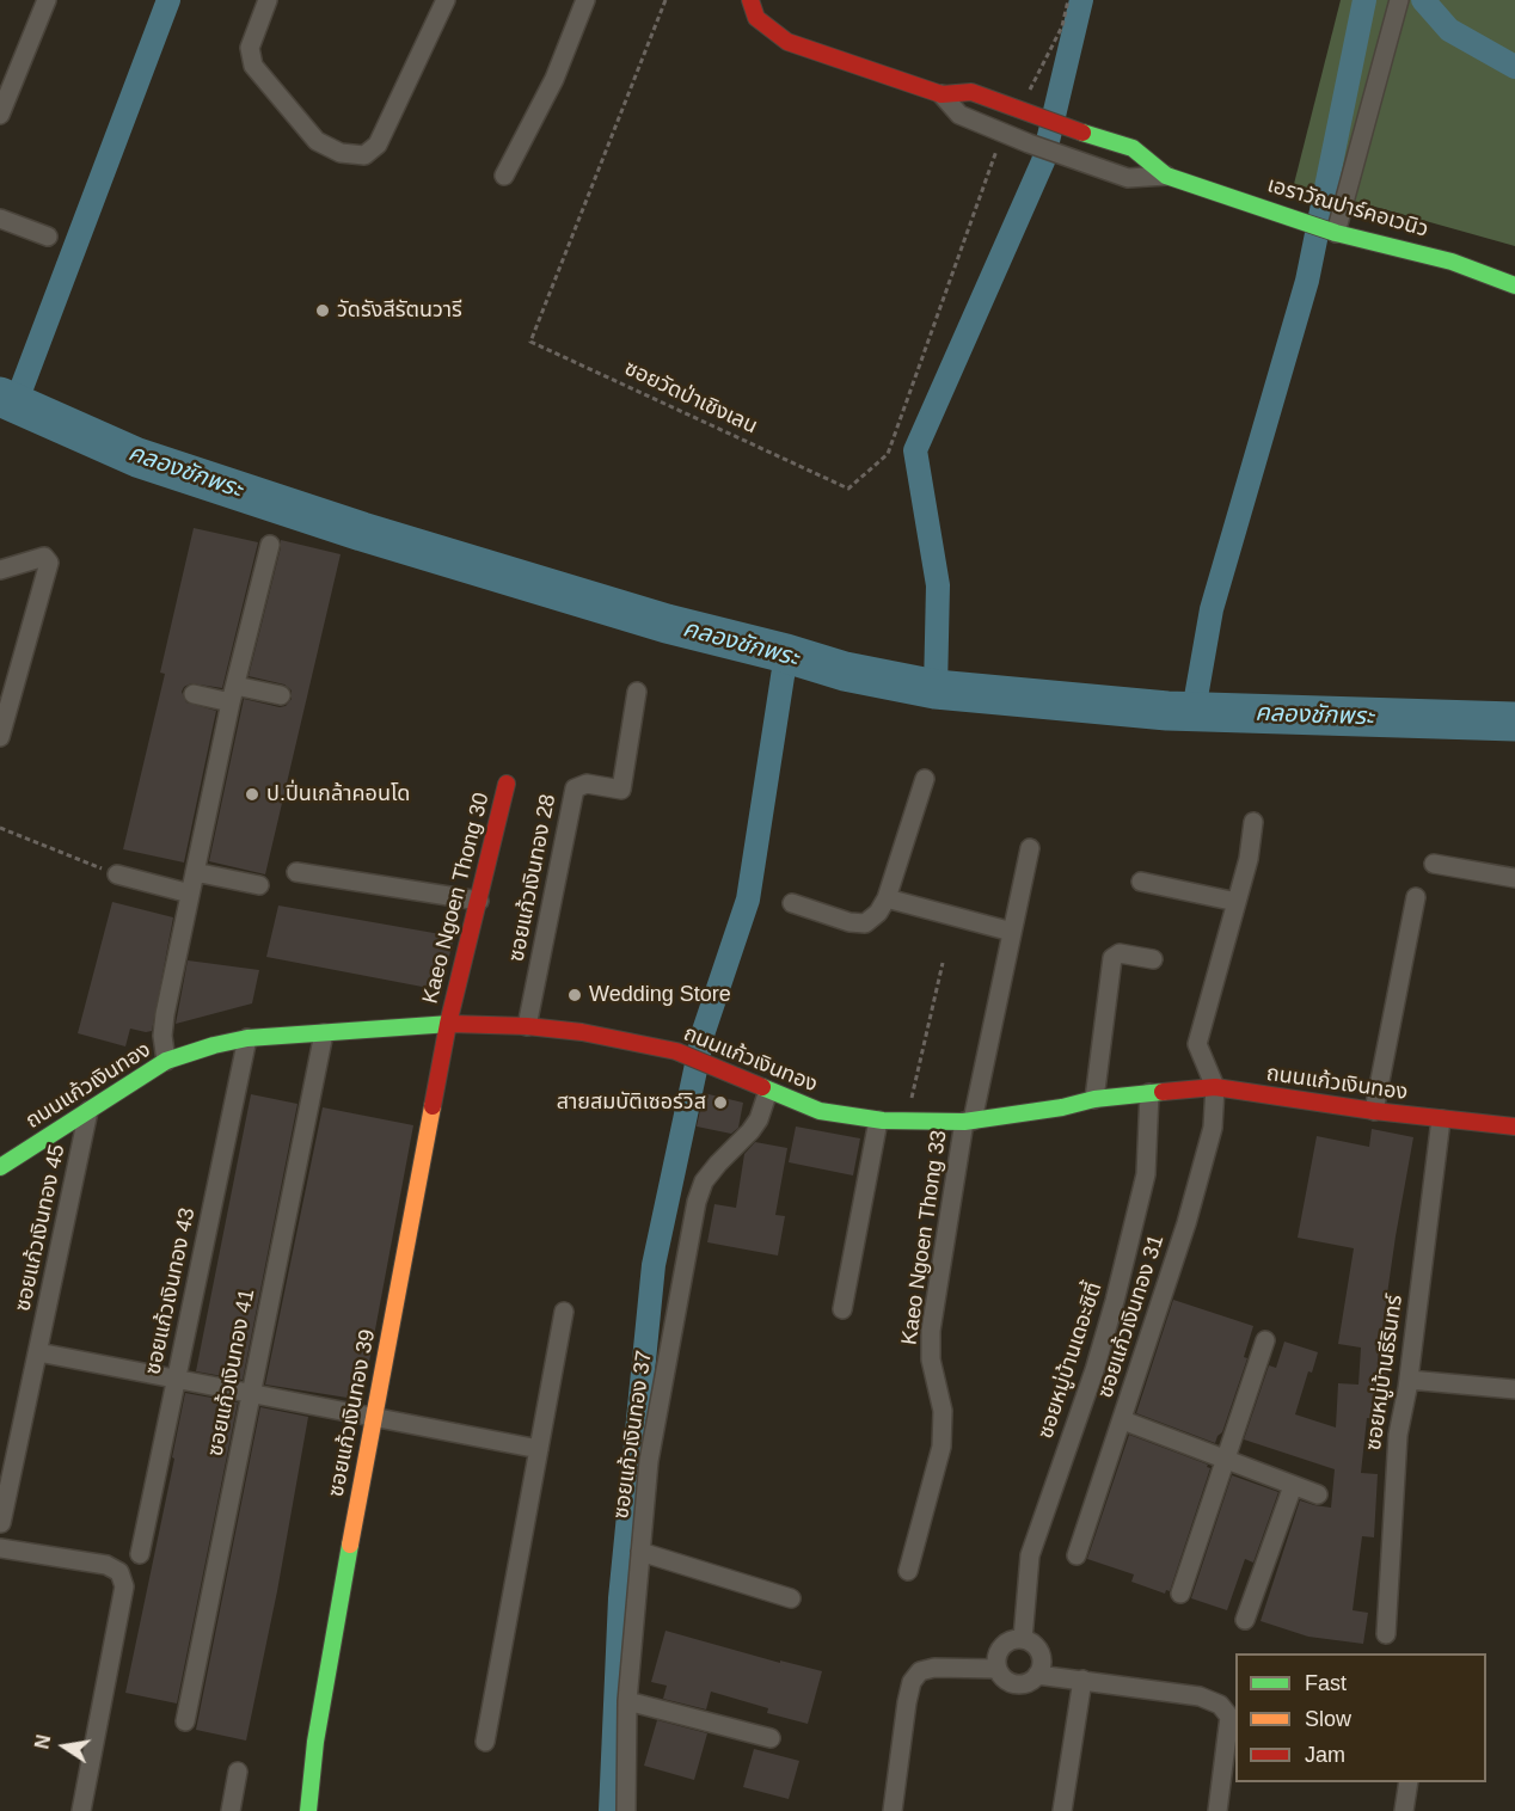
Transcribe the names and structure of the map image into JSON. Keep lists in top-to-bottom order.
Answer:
{
  "streets": {
    "street": [
      "เอราวัณปาร์คอเวนิว",
      "ซอยแก้วเงินทอง 28",
      "Kaeo Ngoen Thong 30",
      "ถนนแก้วเงินทอง",
      "ซอยแก้วเงินทอง 45",
      "Kaeo Ngoen Thong 33",
      "ซอยแก้วเงินทอง 43",
      "ซอยแก้วเงินทอง 31",
      "ซอยหมู่บ้านเดอะซิตี้",
      "ซอยแก้วเงินทอง 41",
      "ซอยหมู่บ้านธีรินทร์",
      "ซอยแก้วเงินทอง 39",
      "ซอยแก้วเงินทอง 37"
    ],
    "path": ["ซอยวัดป่าเชิงเลน"]
  },
  "crossings": [
    ["ซอยแก้วเงินทอง 28", "ถนนแก้วเงินทอง"],
    ["Kaeo Ngoen Thong 30", "ถนนแก้วเงินทอง"],
    ["Kaeo Ngoen Thong 30", "ซอยแก้วเงินทอง 39"],
    ["ถนนแก้วเงินทอง", "ซอยแก้วเงินทอง 45"],
    ["ถนนแก้วเงินทอง", "Kaeo Ngoen Thong 33"],
    ["ถนนแก้วเงินทอง", "ซอยแก้วเงินทอง 43"],
    ["ถนนแก้วเงินทอง", "ซอยแก้วเงินทอง 31"],
    ["ถนนแก้วเงินทอง", "ซอยหมู่บ้านเดอะซิตี้"],
    ["ถนนแก้วเงินทอง", "ซอยแก้วเงินทอง 41"],
    ["ถนนแก้วเงินทอง", "ซอยหมู่บ้านธีรินทร์"],
    ["ถนนแก้วเงินทอง", "ซอยแก้วเงินทอง 39"],
    ["ถนนแก้วเงินทอง", "ซอยแก้วเงินทอง 37"]
  ],
  "water": ["คลองชักพระ"],
  "places": [
    "วัดรังสีรัตนวารี",
    "ป.ปิ่นเกล้าคอนโด",
    "Wedding Store",
    "สายสมบัติเซอร์วิส"
  ],
  "legend": ["Fast", "Slow", "Jam"],
  "north": "left"
}
